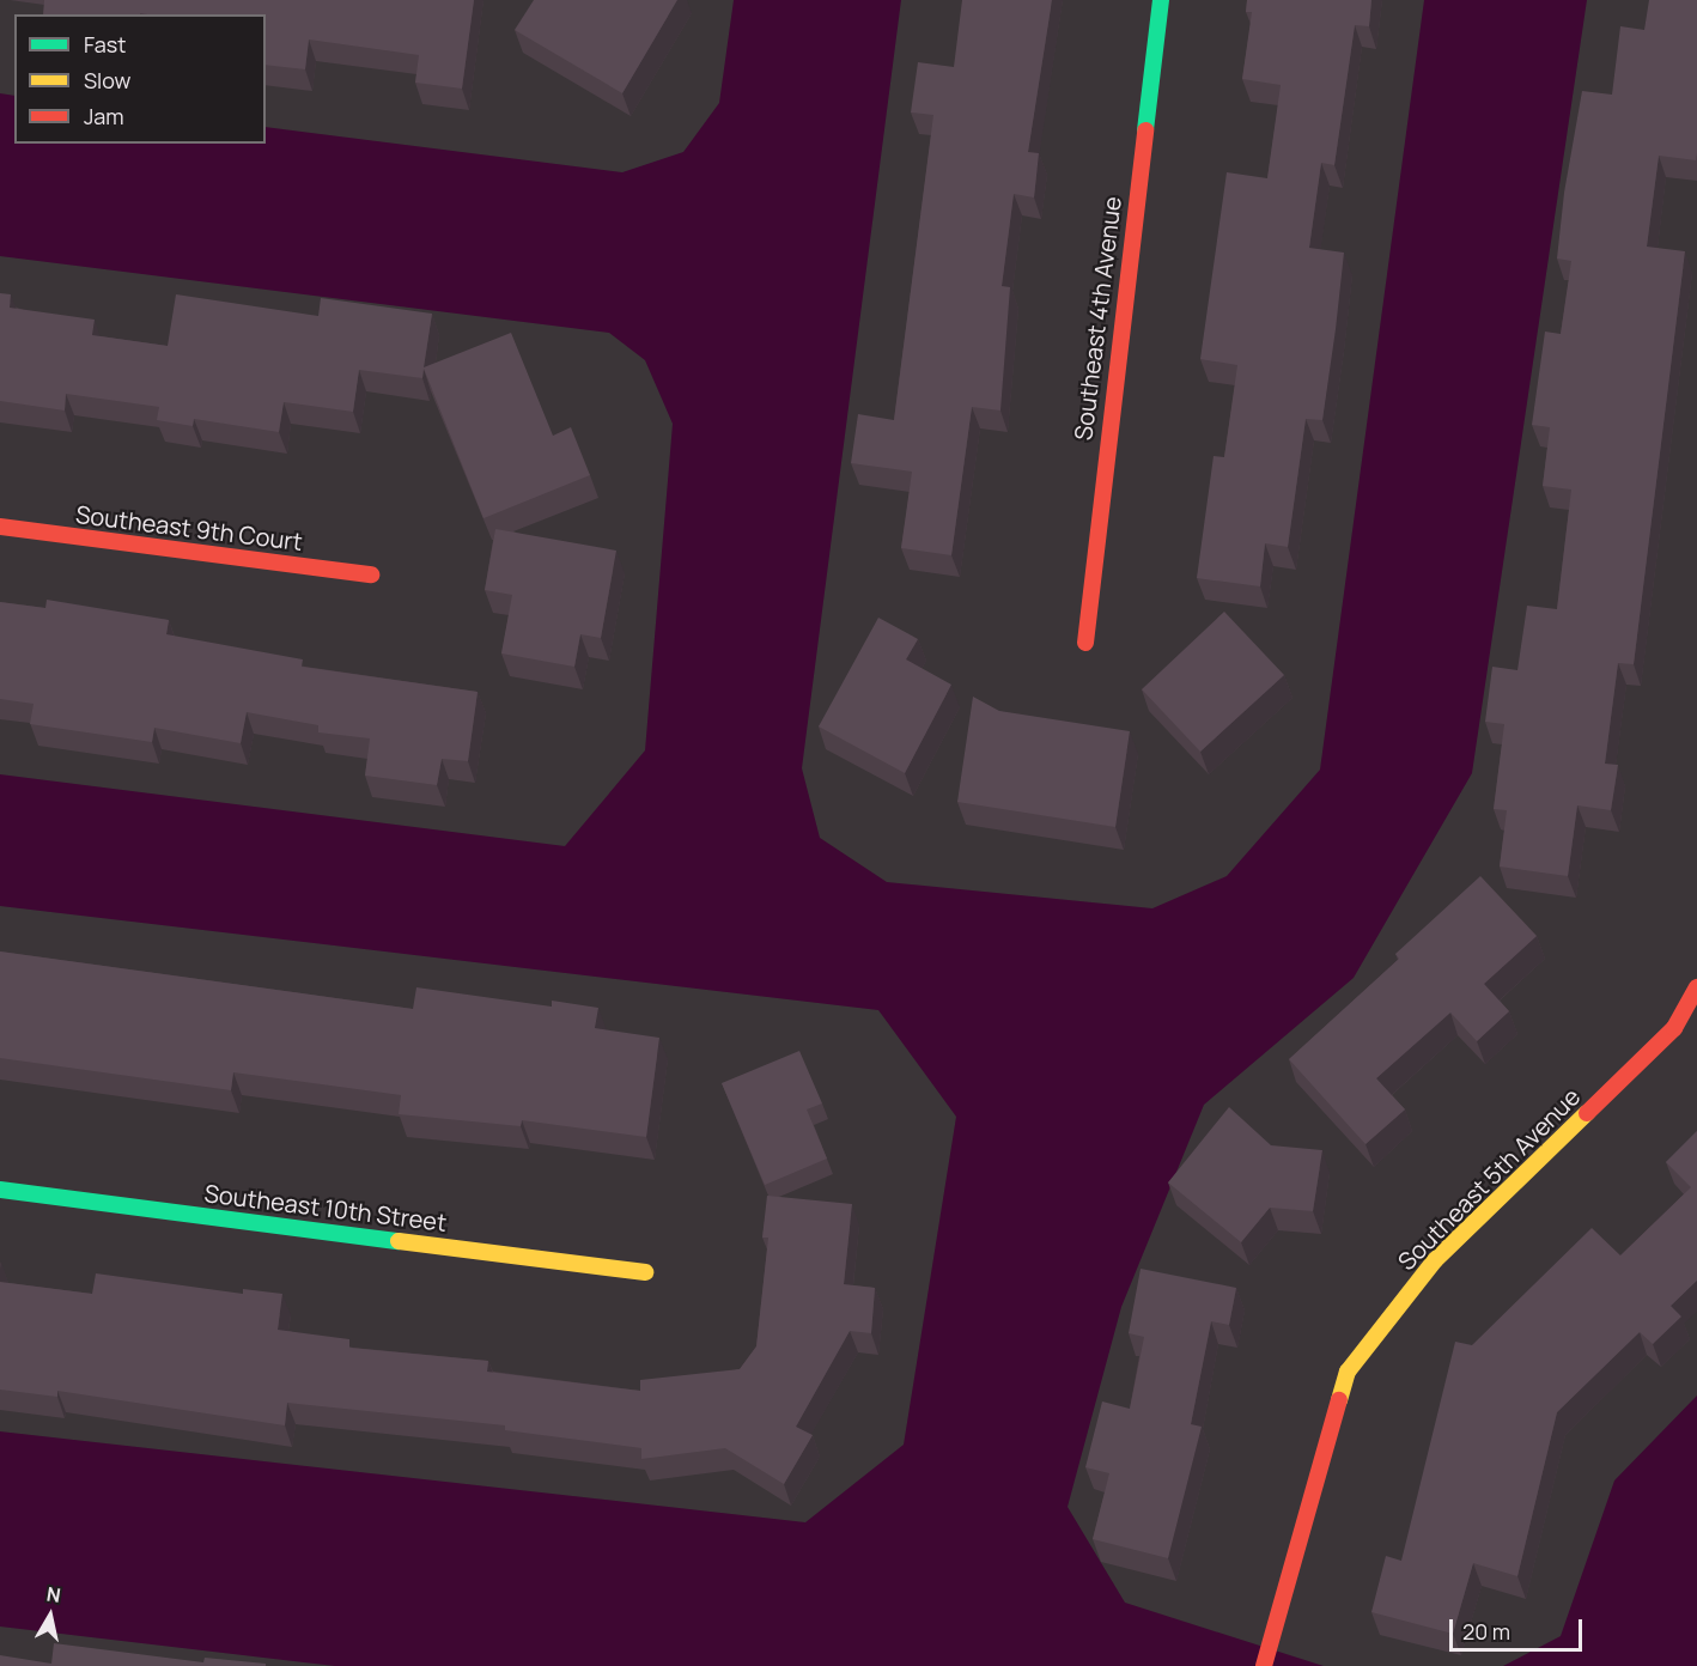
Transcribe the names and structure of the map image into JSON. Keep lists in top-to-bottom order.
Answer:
{
  "streets": {
    "street": [
      "Southeast 4th Avenue",
      "Southeast 9th Court",
      "Southeast 5th Avenue",
      "Southeast 10th Street"
    ]
  },
  "legend": ["Fast", "Slow", "Jam"],
  "scale_bar": "20 m",
  "north": "top"
}
